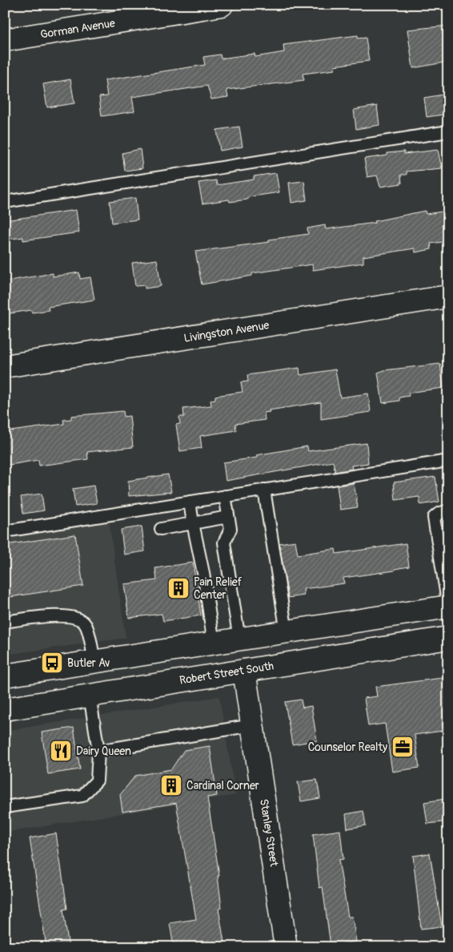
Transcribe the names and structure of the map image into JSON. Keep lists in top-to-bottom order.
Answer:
{
  "streets": {
    "street": [
      "Gorman Avenue",
      "Livingston Avenue",
      "Robert Street South",
      "Stanley Street"
    ]
  },
  "crossings": [
    ["Robert Street South", "Stanley Street"]
  ],
  "places": {
    "building": ["Pain Relief Center", "Cardinal Corner"],
    "bus stop": ["Butler Av"],
    "office": ["Counselor Realty"],
    "restaurant": ["Dairy Queen"]
  }
}
